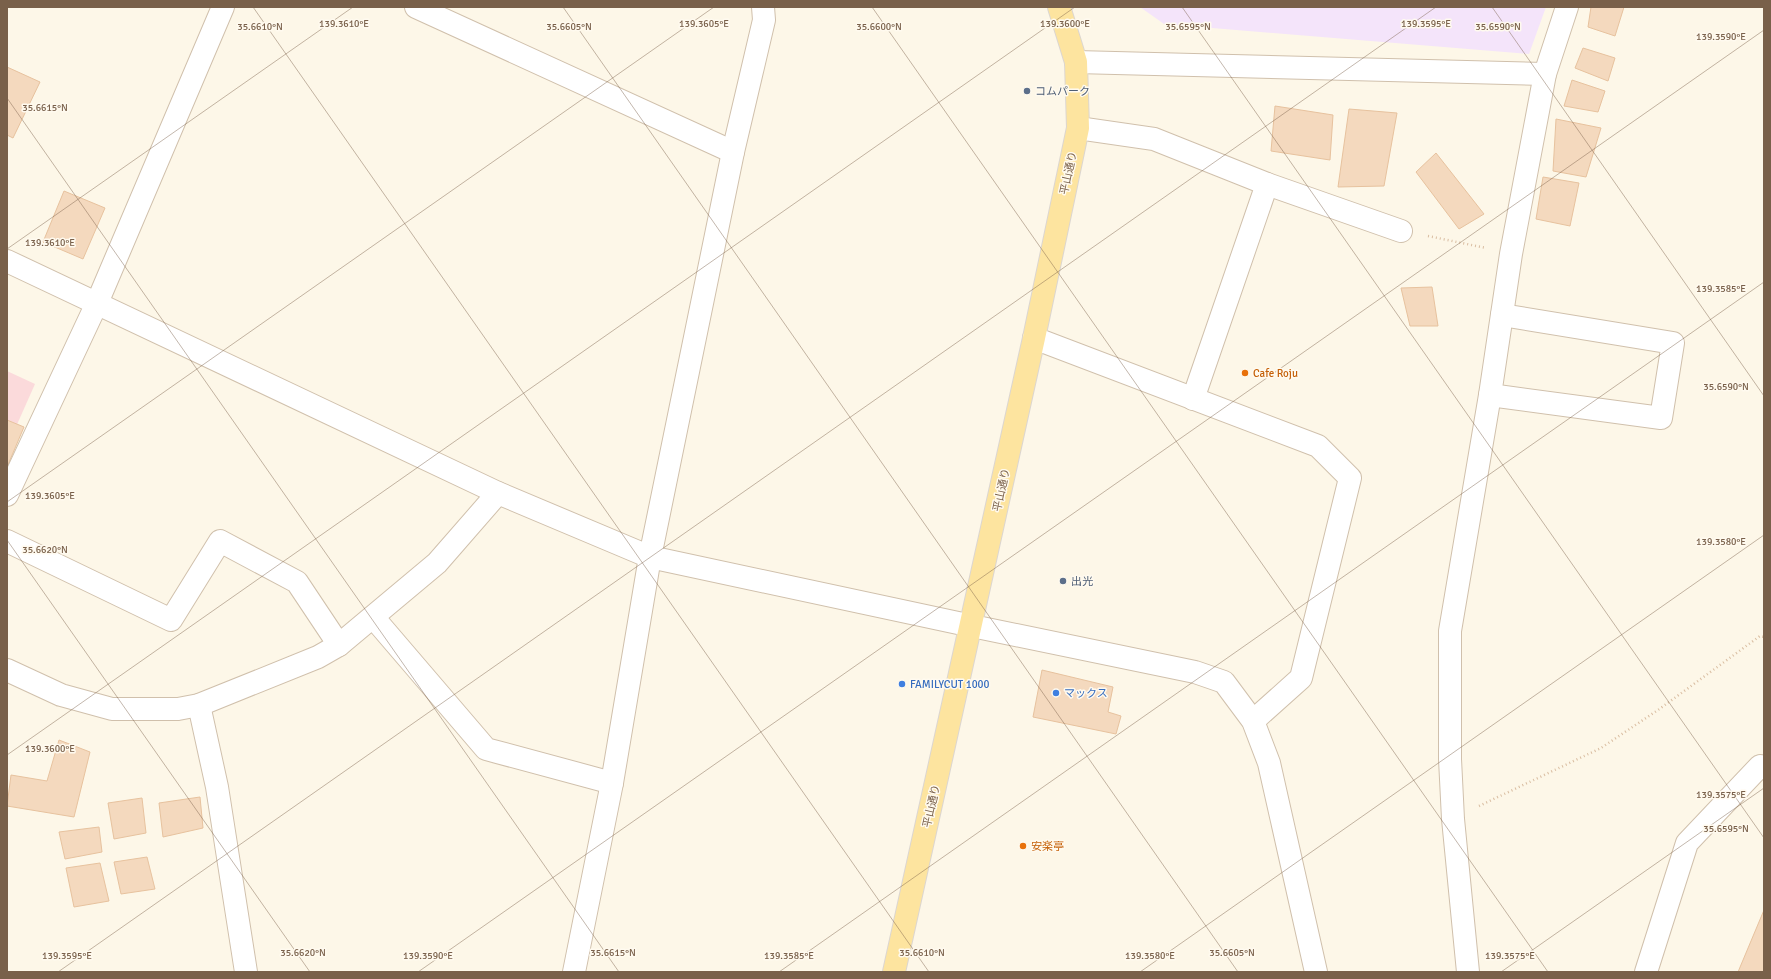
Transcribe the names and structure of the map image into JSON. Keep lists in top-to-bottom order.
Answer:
{
  "streets": {
    "main road": ["平山通り"]
  },
  "places": [
    "コムパーク",
    "Cafe Roju",
    "出光",
    "FAMILYCUT 1000",
    "マックス",
    "安楽亭"
  ],
  "coordinates": [
    "139.3610°E",
    "139.3605°E",
    "139.3600°E",
    "139.3595°E",
    "35.6610°N",
    "35.6605°N",
    "35.6600°N",
    "35.6595°N",
    "35.6590°N",
    "139.3590°E",
    "35.6615°N",
    "139.3585°E",
    "139.3580°E",
    "35.6620°N",
    "139.3575°E"
  ]
}
